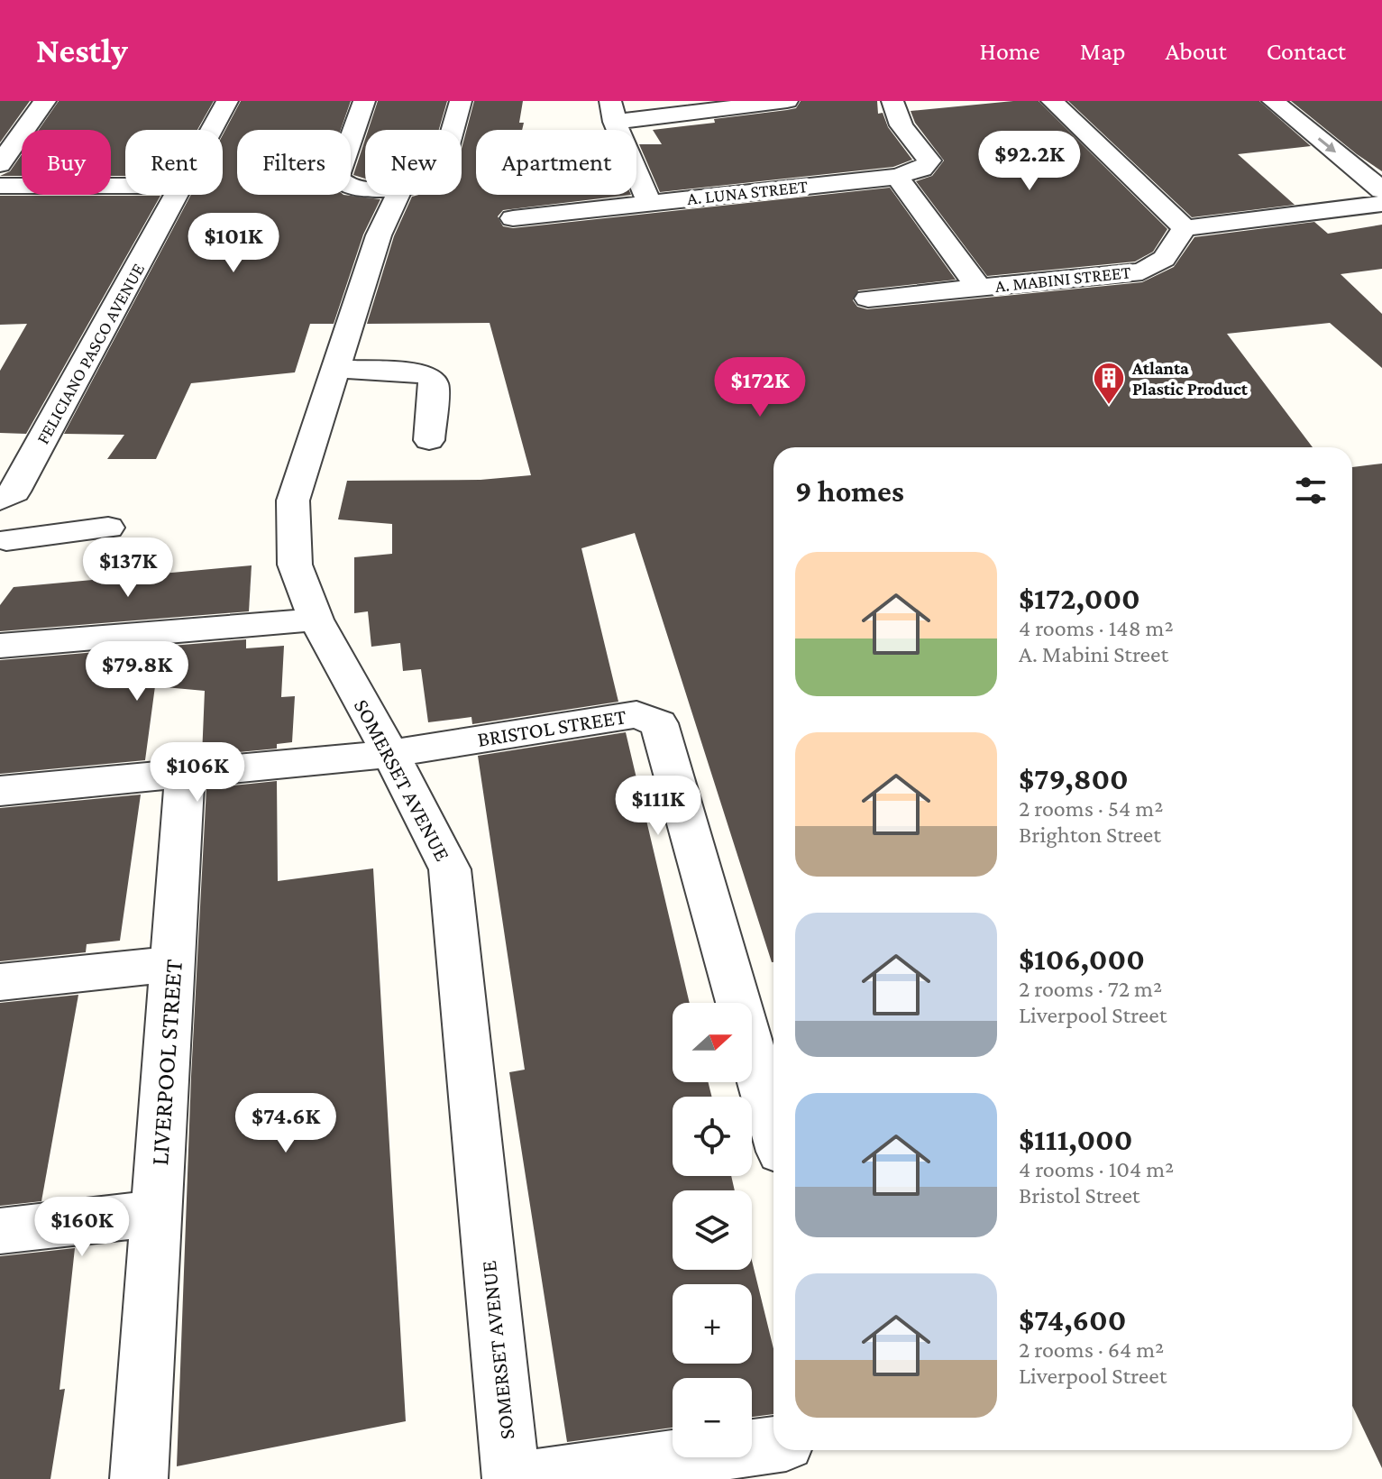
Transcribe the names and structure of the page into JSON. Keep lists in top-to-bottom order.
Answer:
{
  "streets": {
    "street": [
      "A. LUNA STREET",
      "A. MABINI STREET",
      "FELICIANO PASCO AVENUE",
      "BRISTOL STREET",
      "SOMERSET AVENUE",
      "LIVERPOOL STREET"
    ]
  },
  "crossings": [
    ["BRISTOL STREET", "SOMERSET AVENUE"]
  ],
  "places": {
    "building": ["Atlanta Plastic Product"]
  },
  "north": "right",
  "page": {
    "header": "Nestly",
    "nav": [
      "Home",
      "Map",
      "About",
      "Contact"
    ],
    "chip": [
      "Buy",
      "Rent",
      "Filters",
      "New",
      "Apartment"
    ],
    "price": [
      "$92.2K",
      "$101K",
      "$172K",
      "$137K",
      "$79.8K",
      "$106K",
      "$111K",
      "$74.6K",
      "$160K"
    ],
    "heading": "9 homes",
    "list": [
      {
        "name": "$172,000",
        "note": "4 rooms · 148 m² · A. Mabini Street"
      },
      {
        "name": "$79,800",
        "note": "2 rooms · 54 m² · Brighton Street"
      },
      {
        "name": "$106,000",
        "note": "2 rooms · 72 m² · Liverpool Street"
      },
      {
        "name": "$111,000",
        "note": "4 rooms · 104 m² · Bristol Street"
      },
      {
        "name": "$74,600",
        "note": "2 rooms · 64 m² · Liverpool Street"
      }
    ],
    "map_buttons": ["+", "−"]
  }
}
